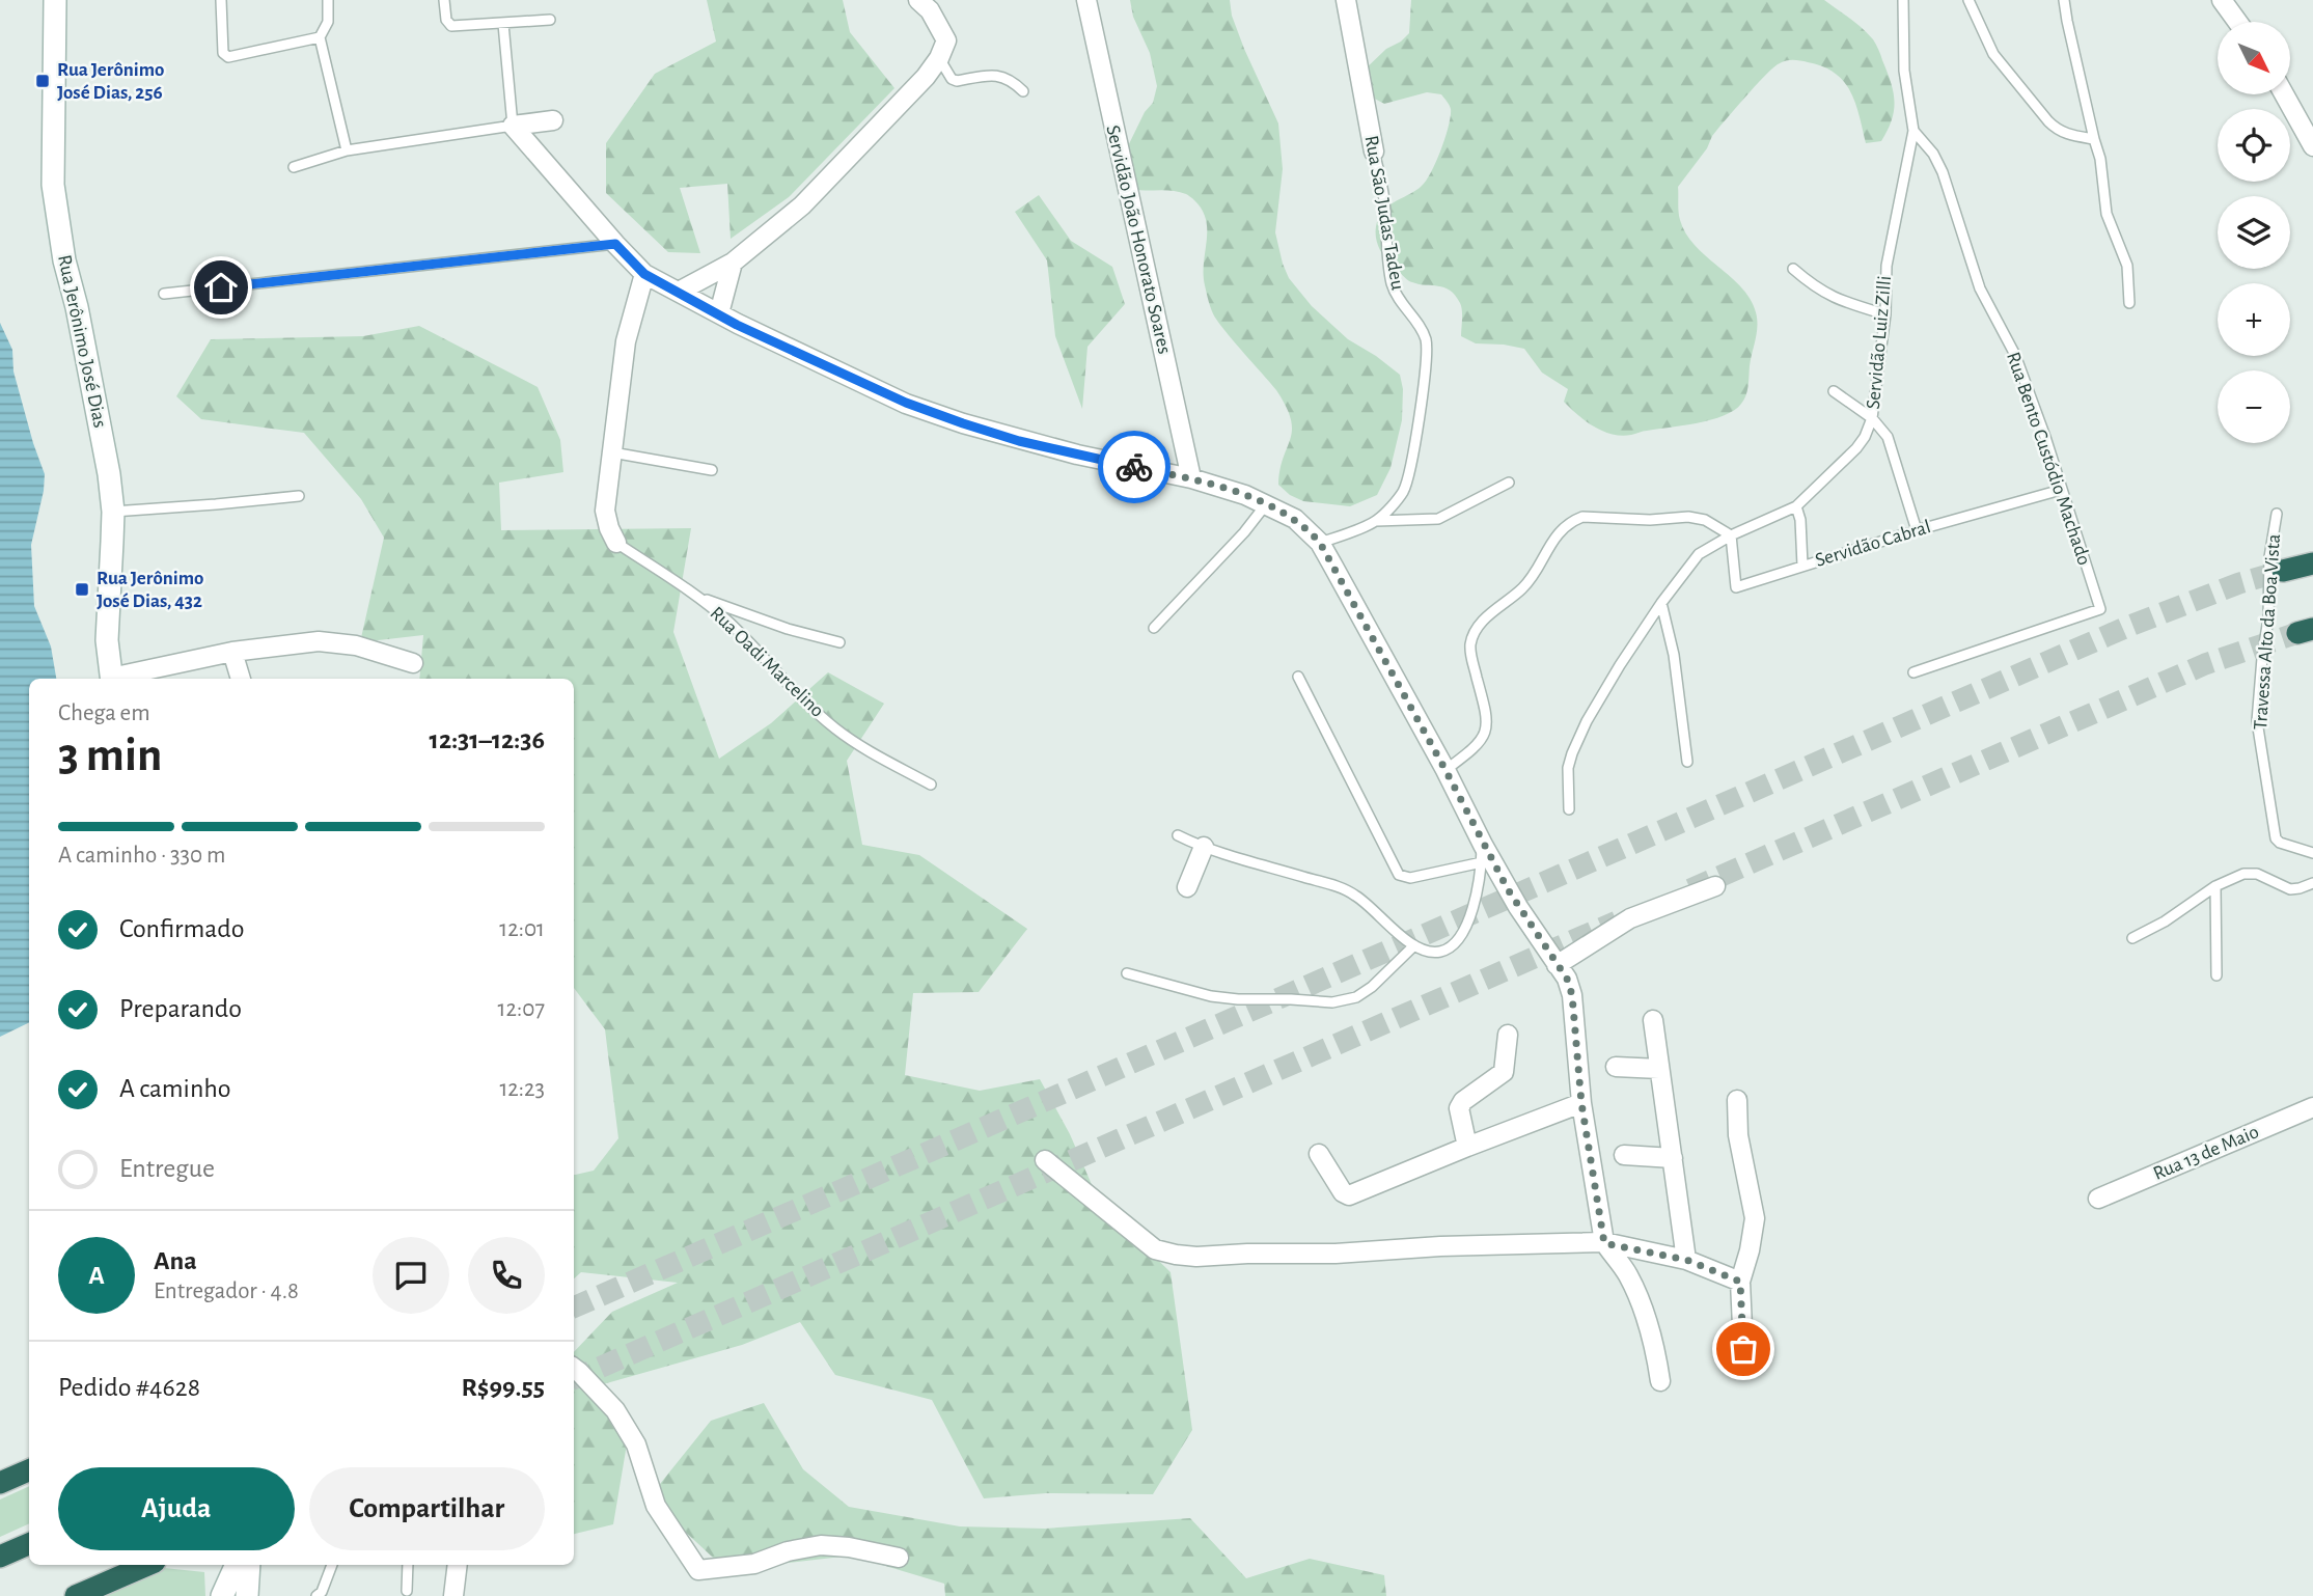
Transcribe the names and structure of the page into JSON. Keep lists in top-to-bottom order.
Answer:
{
  "streets": {
    "main road": ["Rua Jerônimo José Dias"],
    "street": [
      "Rua São Judas Tadeu",
      "Servidão João Honorato Soares",
      "Rua Oadi Marcelino",
      "Rua 13 de Maio"
    ],
    "lane": [
      "Servidão Luiz Zilli",
      "Rua Bento Custódio Machado",
      "Servidão Cabral",
      "Travessa Alto da Boa Vista"
    ]
  },
  "crossings": [
    ["Servidão Luiz Zilli", "Rua Bento Custódio Machado"],
    ["Servidão Luiz Zilli", "Servidão Cabral"],
    ["Rua Bento Custódio Machado", "Servidão Cabral"]
  ],
  "places": {
    "transit": ["Rua Jerônimo José Dias, 256", "Rua Jerônimo José Dias, 432"]
  },
  "north": "bottom right",
  "page": {
    "map_buttons": ["+", "−"],
    "heading": ["3 min", "Chega em", "12:31–12:36"],
    "panel": [
      "Ana",
      "Entregador · 4.8",
      "Pedido #4628",
      "R$99.55"
    ],
    "bar": "A caminho · 330 m",
    "list": [
      ["Confirmado", "12:01"],
      ["Preparando", "12:07"],
      ["A caminho", "12:23"],
      "Entregue"
    ],
    "round": "A",
    "buttons": ["Ajuda", "Compartilhar"]
  }
}
